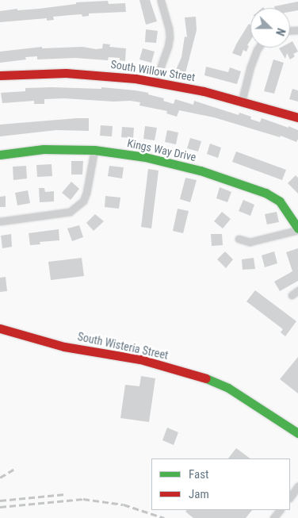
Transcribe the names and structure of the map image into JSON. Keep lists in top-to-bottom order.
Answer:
{
  "streets": {
    "street": ["South Willow Street", "Kings Way Drive", "South Wisteria Street"]
  },
  "legend": ["Fast", "Jam"],
  "north": "right"
}
